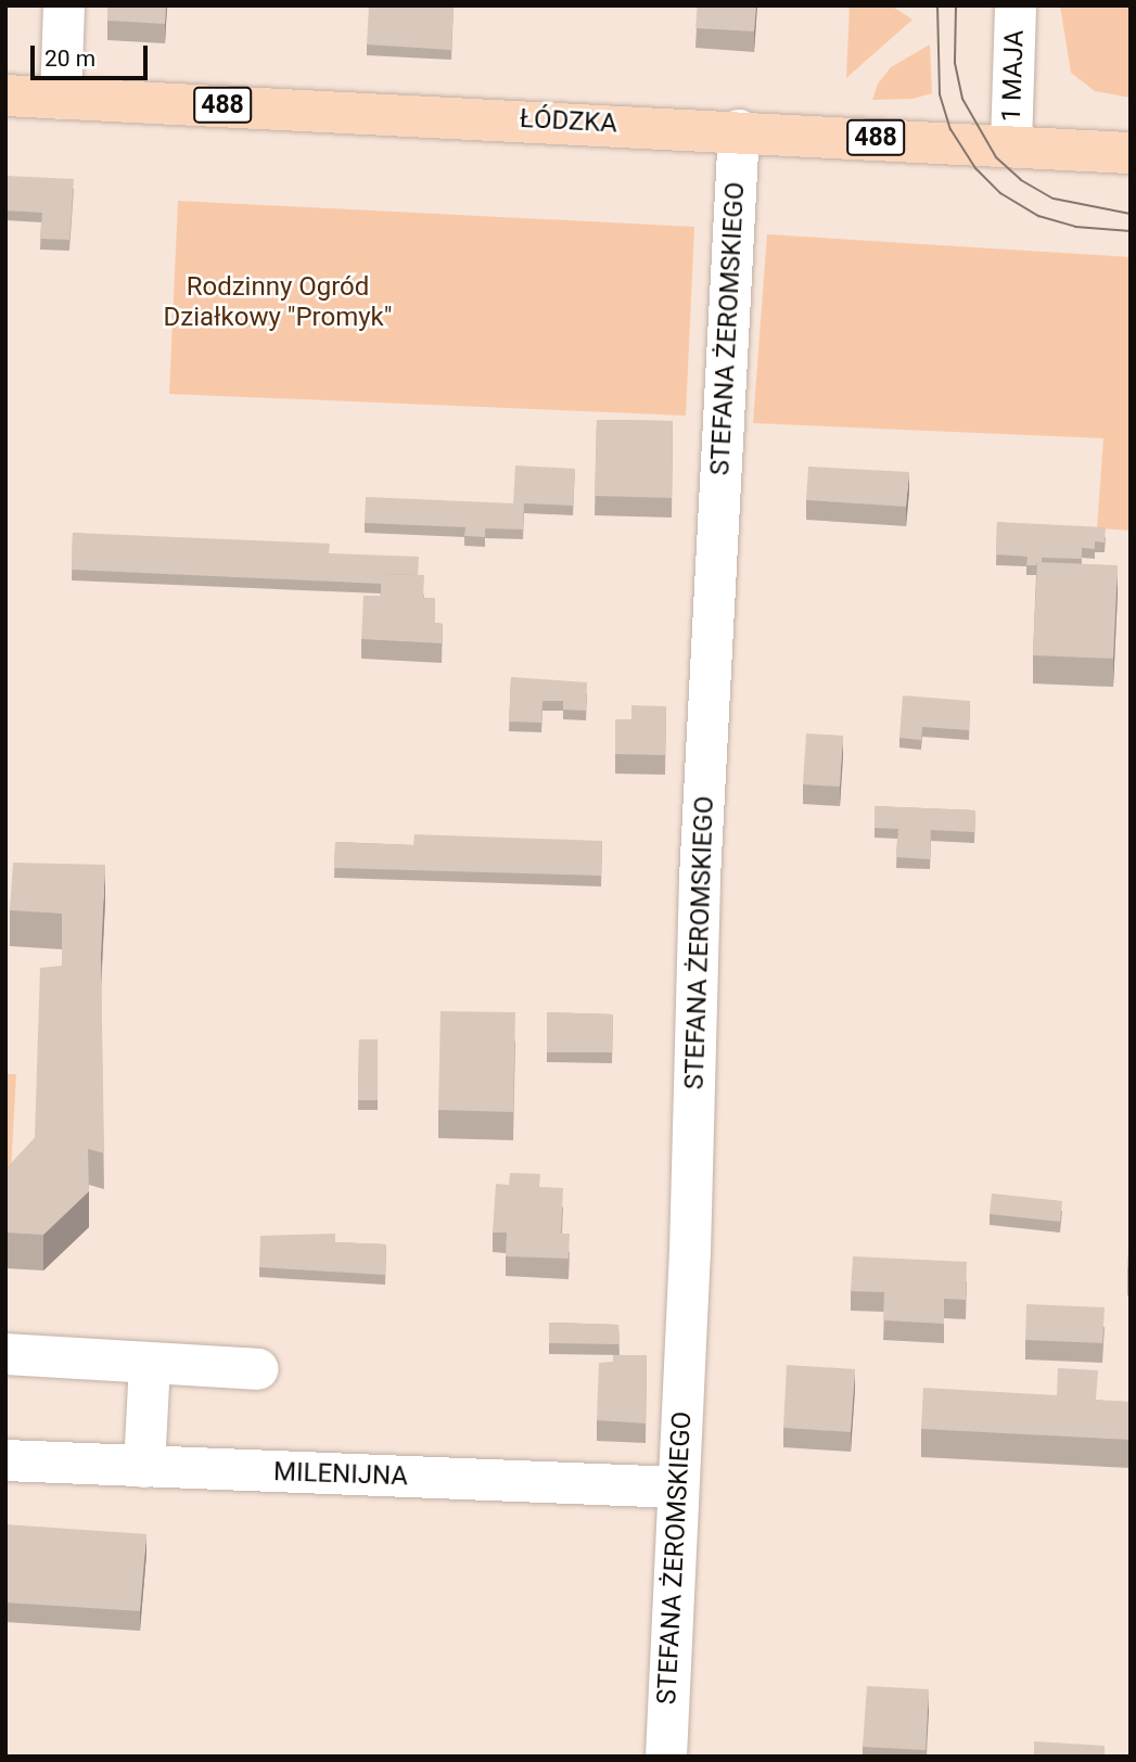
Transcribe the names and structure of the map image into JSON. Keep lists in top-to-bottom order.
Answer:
{
  "streets": {
    "main road": ["488", "ŁÓDZKA"],
    "street": ["1 MAJA", "STEFANA ŻEROMSKIEGO", "MILENIJNA"]
  },
  "crossings": [
    ["1 MAJA", "ŁÓDZKA"],
    ["ŁÓDZKA", "STEFANA ŻEROMSKIEGO"],
    ["STEFANA ŻEROMSKIEGO", "MILENIJNA"]
  ],
  "parks": ["Rodzinny Ogród Działkowy \"Promyk\""],
  "scale_bar": "20 m"
}
